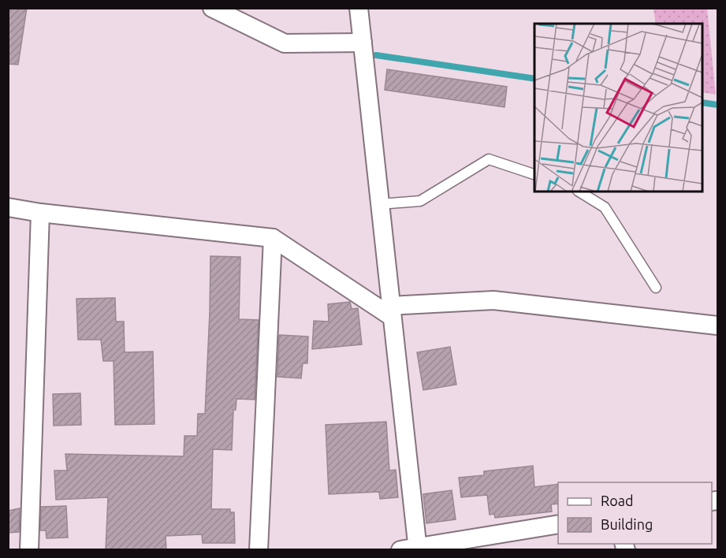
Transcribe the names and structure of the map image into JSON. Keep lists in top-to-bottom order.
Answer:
{
  "legend": ["Road", "Building"]
}
